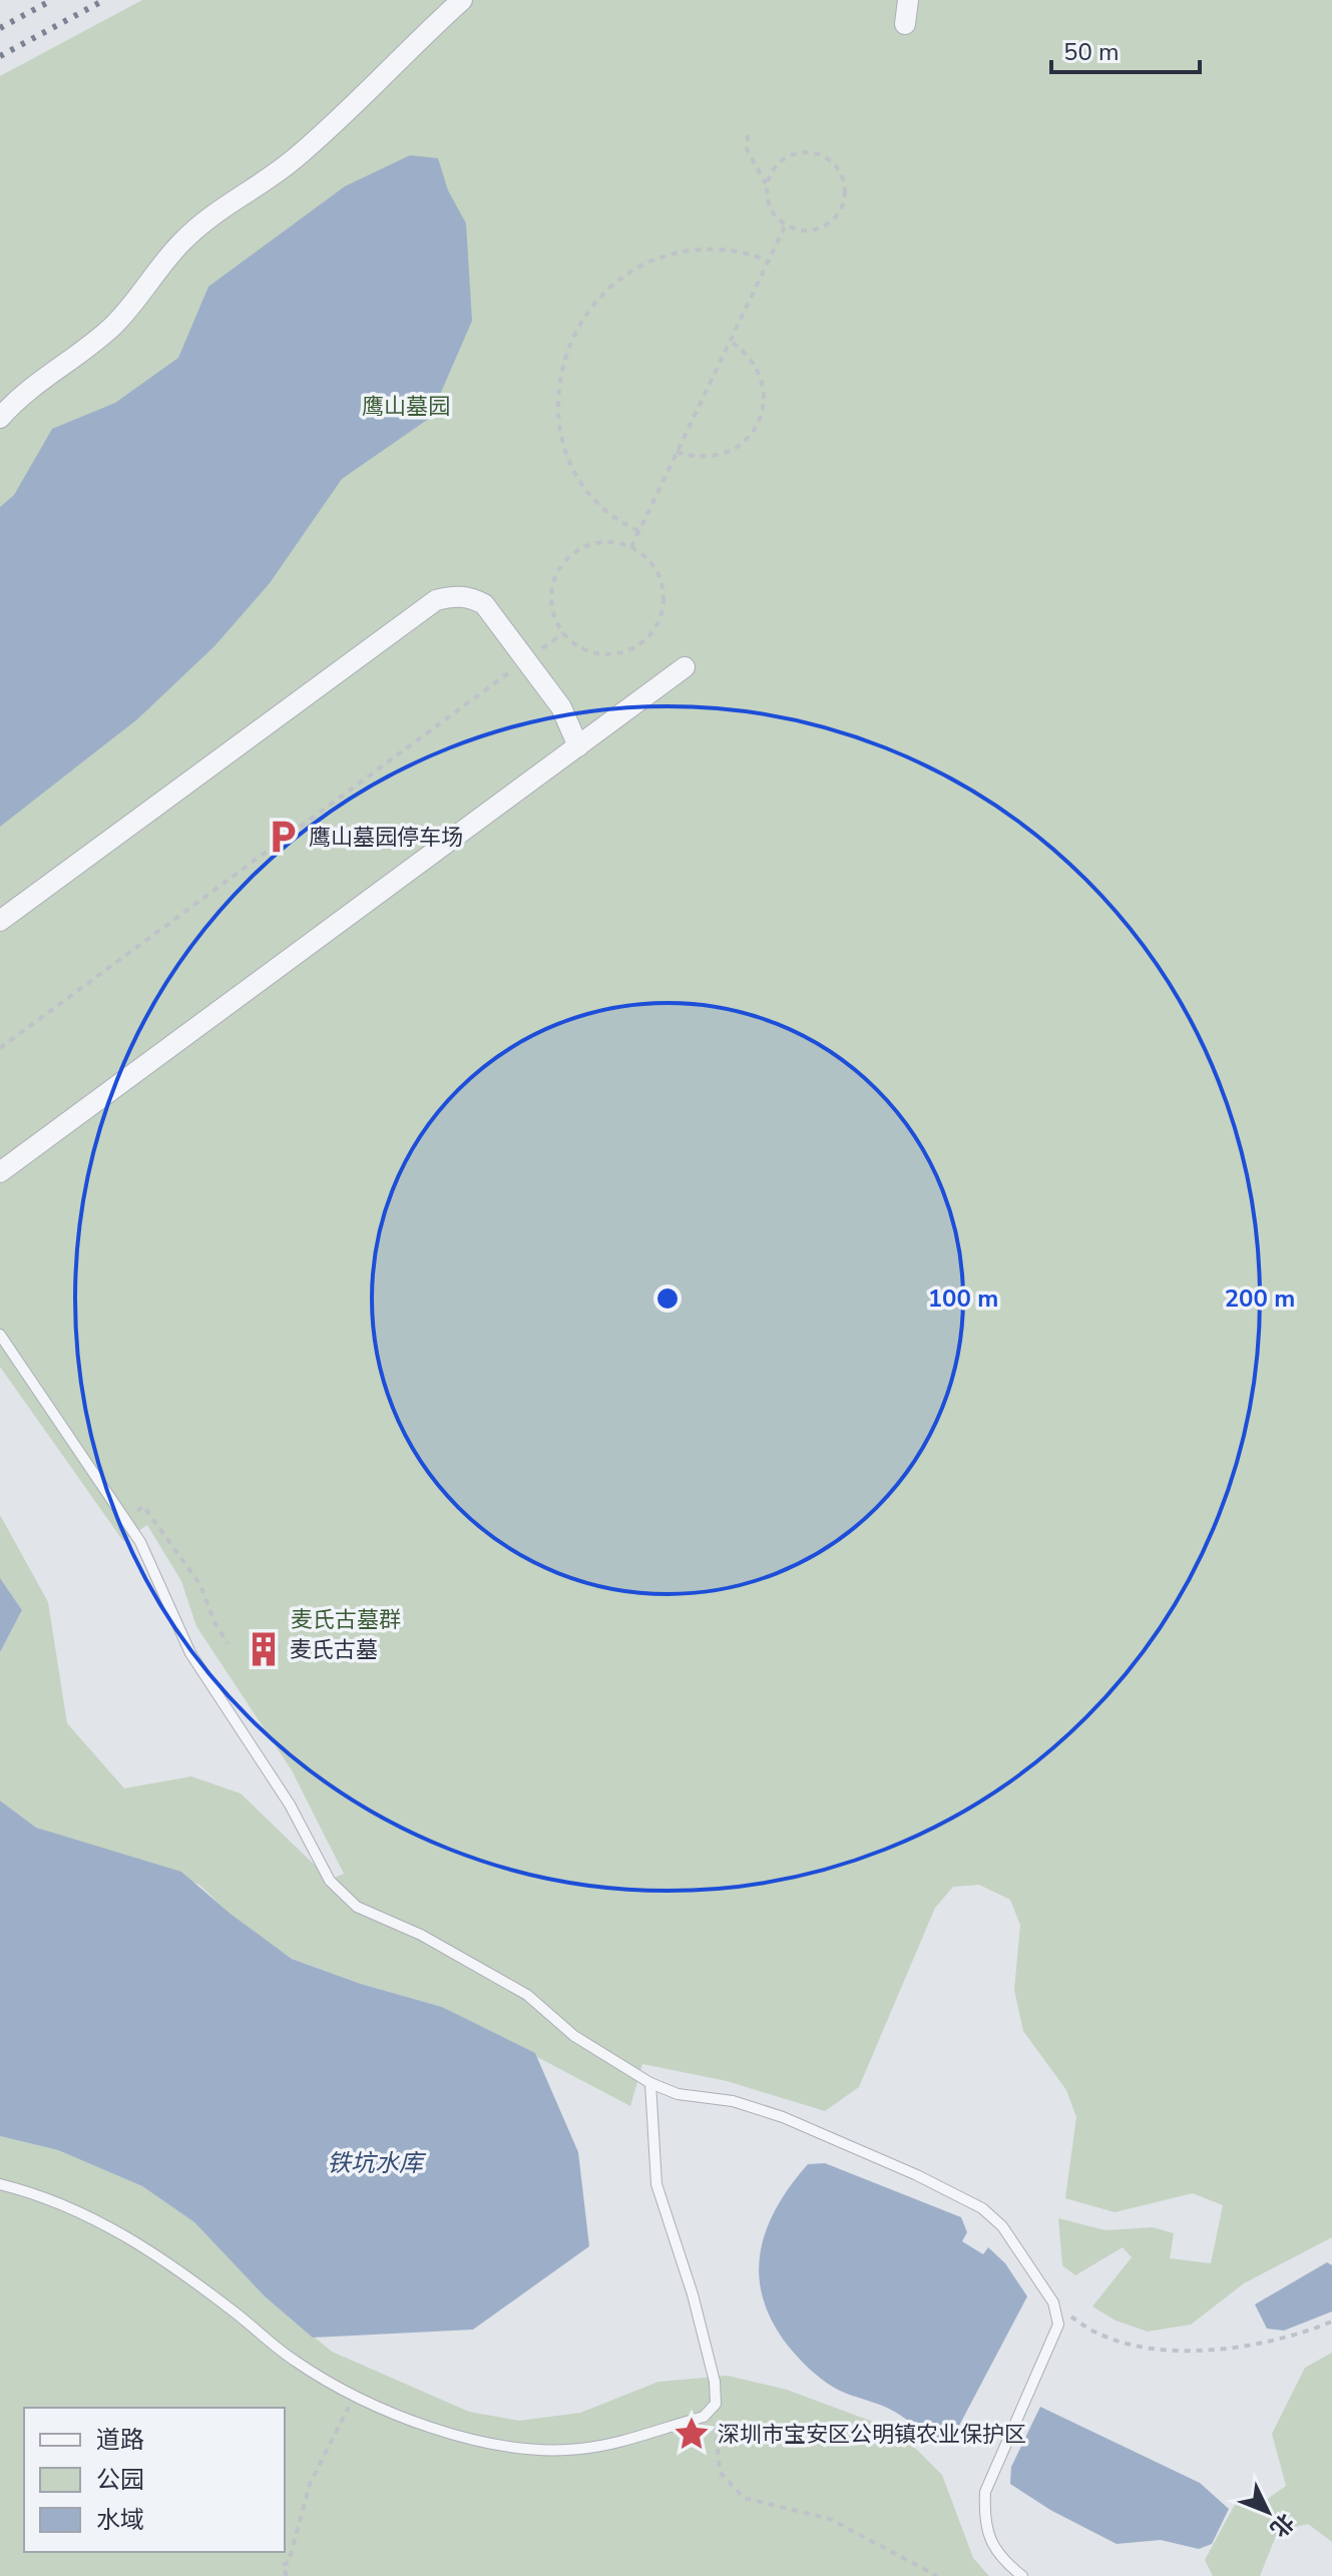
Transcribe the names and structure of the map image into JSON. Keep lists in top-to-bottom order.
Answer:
{
  "water": ["铁坑水库"],
  "parks": ["鹰山墓园", "麦氏古墓群"],
  "places": {
    "parking": ["鹰山墓园停车场"],
    "building": ["麦氏古墓"],
    "place": ["深圳市宝安区公明镇农业保护区"]
  },
  "legend": ["道路", "公园", "水域"],
  "scale_bar": "50 m",
  "north": "bottom right",
  "rings": ["100 m", "200 m"]
}
